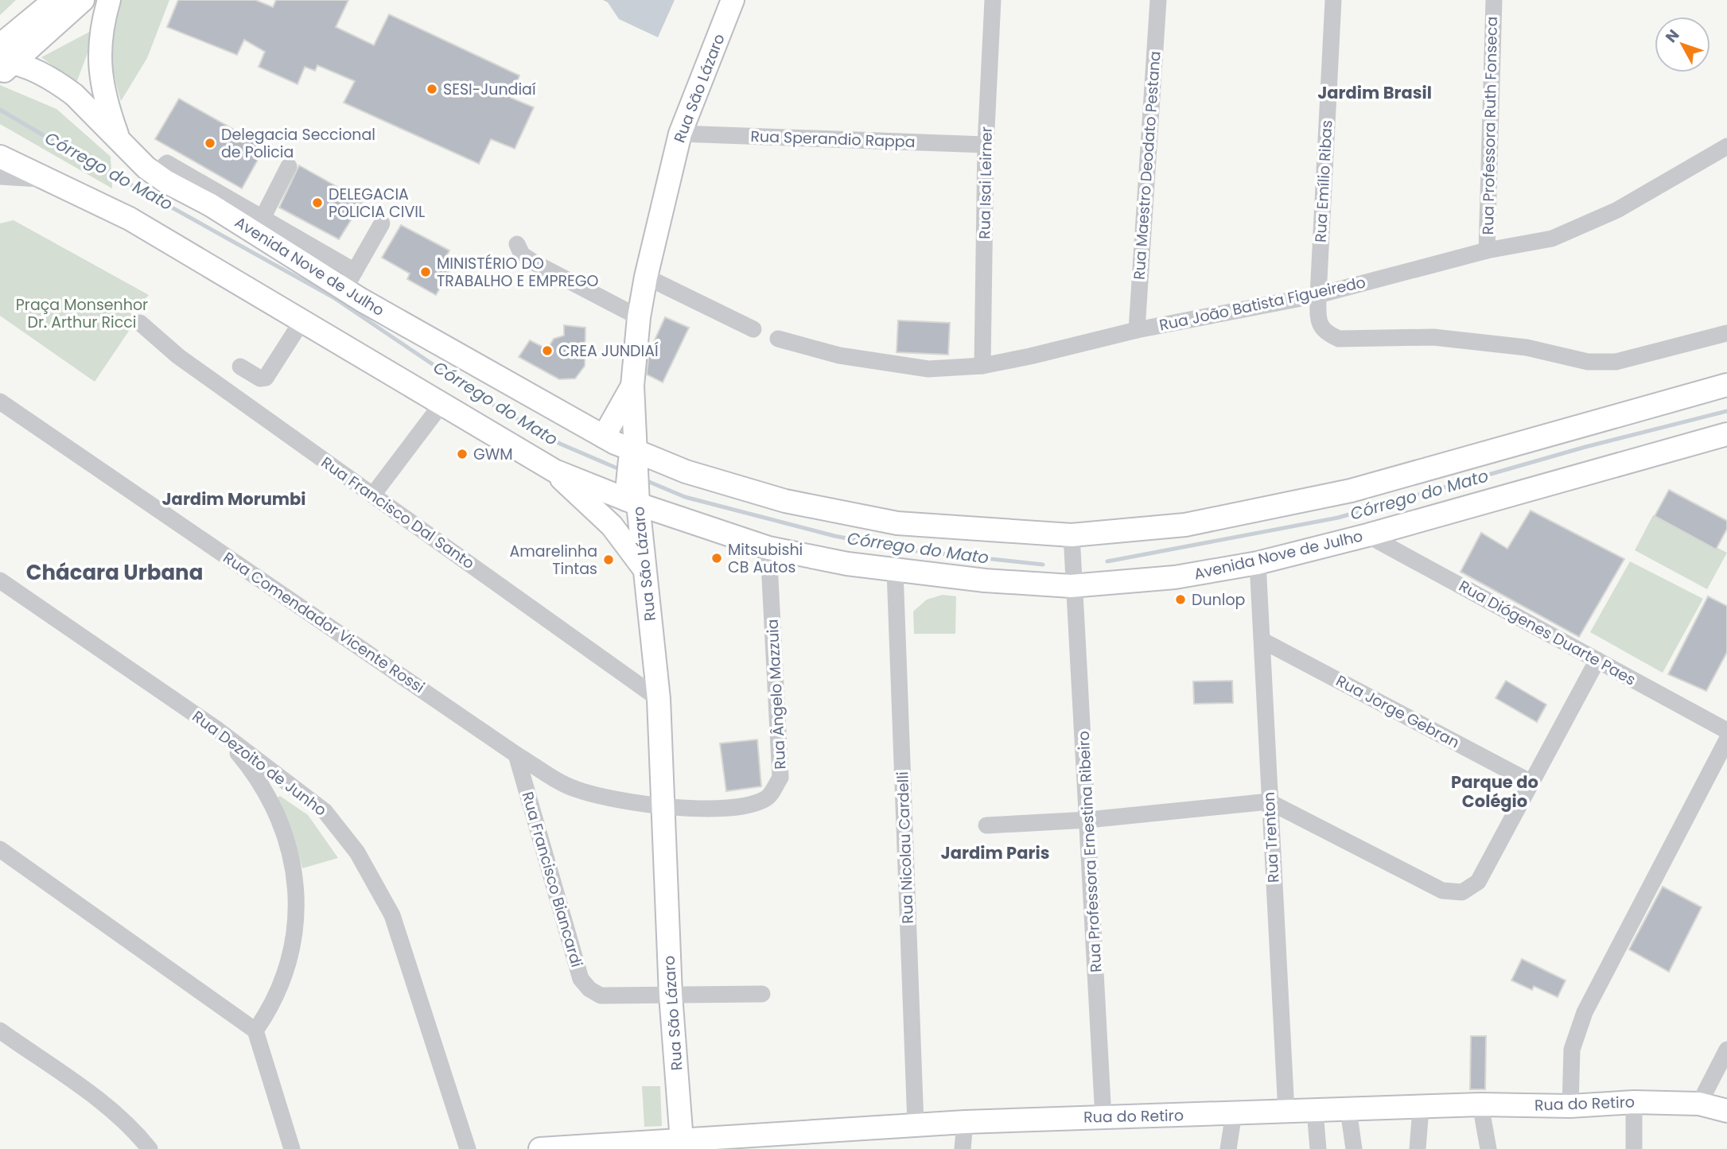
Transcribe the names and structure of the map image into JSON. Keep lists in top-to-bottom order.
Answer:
{
  "streets": {
    "main road": ["Rua São Lázaro", "Avenida Nove de Julho", "Rua do Retiro"],
    "street": [
      "Rua Professora Ruth Fonseca",
      "Rua Sperandio Rappa",
      "Rua Maestro Deodato Pestana",
      "Rua Emílio Ribas",
      "Rua Isai Leirner",
      "Rua João Batista Figueiredo",
      "Rua Francisco Dal Santo",
      "Rua Comendador Vicente Rossi",
      "Rua Diógenes Duarte Paes",
      "Rua Ângelo Mazzuia",
      "Rua Jorge Gebran",
      "Rua Dezoito de Junho",
      "Rua Trenton",
      "Rua Nicolau Cardelli",
      "Rua Professora Ernestina Ribeiro",
      "Rua Francisco Biancardi"
    ]
  },
  "crossings": [
    ["Rua São Lázaro", "Rua Sperandio Rappa"],
    ["Rua São Lázaro", "Avenida Nove de Julho"],
    ["Rua São Lázaro", "Rua Francisco Dal Santo"],
    ["Rua São Lázaro", "Rua Comendador Vicente Rossi"],
    ["Rua São Lázaro", "Rua Ângelo Mazzuia"],
    ["Rua São Lázaro", "Rua Francisco Biancardi"],
    ["Rua São Lázaro", "Rua do Retiro"],
    ["Rua Professora Ruth Fonseca", "Rua João Batista Figueiredo"],
    ["Rua Sperandio Rappa", "Rua Isai Leirner"],
    ["Rua Maestro Deodato Pestana", "Rua João Batista Figueiredo"],
    ["Rua Emílio Ribas", "Rua João Batista Figueiredo"],
    ["Rua Isai Leirner", "Rua João Batista Figueiredo"],
    ["Avenida Nove de Julho", "Rua Diógenes Duarte Paes"],
    ["Avenida Nove de Julho", "Rua Ângelo Mazzuia"],
    ["Avenida Nove de Julho", "Rua Trenton"],
    ["Avenida Nove de Julho", "Rua Nicolau Cardelli"],
    ["Avenida Nove de Julho", "Rua Professora Ernestina Ribeiro"],
    ["Rua Comendador Vicente Rossi", "Rua Ângelo Mazzuia"],
    ["Rua Comendador Vicente Rossi", "Rua Francisco Biancardi"],
    ["Rua Jorge Gebran", "Rua Trenton"],
    ["Rua Trenton", "Rua do Retiro"],
    ["Rua Nicolau Cardelli", "Rua do Retiro"],
    ["Rua Professora Ernestina Ribeiro", "Rua do Retiro"]
  ],
  "districts": [
    "Jardim Brasil",
    "Jardim Morumbi",
    "Chácara Urbana",
    "Parque do Colégio",
    "Jardim Paris"
  ],
  "water": ["Córrego do Mato"],
  "parks": ["Praça Monsenhor Dr. Arthur Ricci"],
  "places": [
    "SESI-Jundiaí",
    "Delegacia Seccional de Policia",
    "DELEGACIA POLICIA CIVIL",
    "MINISTÉRIO DO TRABALHO E EMPREGO",
    "CREA JUNDIAÍ",
    "GWM",
    "Mitsubishi CB Autos",
    "Amarelinha Tintas",
    "Dunlop"
  ],
  "north": "top left"
}
